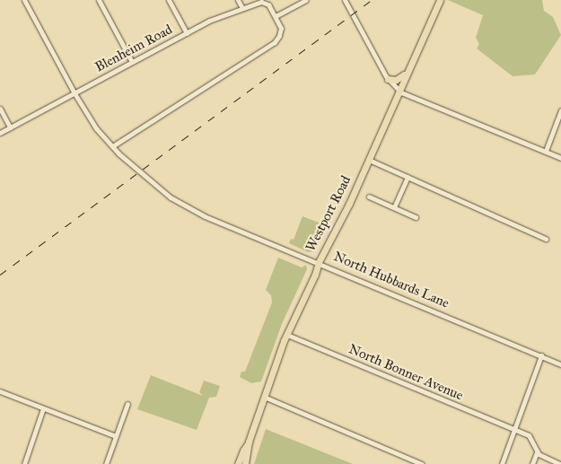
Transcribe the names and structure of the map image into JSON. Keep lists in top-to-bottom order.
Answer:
{
  "streets": {
    "main road": ["Westport Road"],
    "street": ["Blenheim Road", "North Hubbards Lane", "North Bonner Avenue"]
  },
  "crossings": [
    ["Blenheim Road", "North Hubbards Lane"],
    ["Westport Road", "North Hubbards Lane"],
    ["Westport Road", "North Bonner Avenue"]
  ]
}
